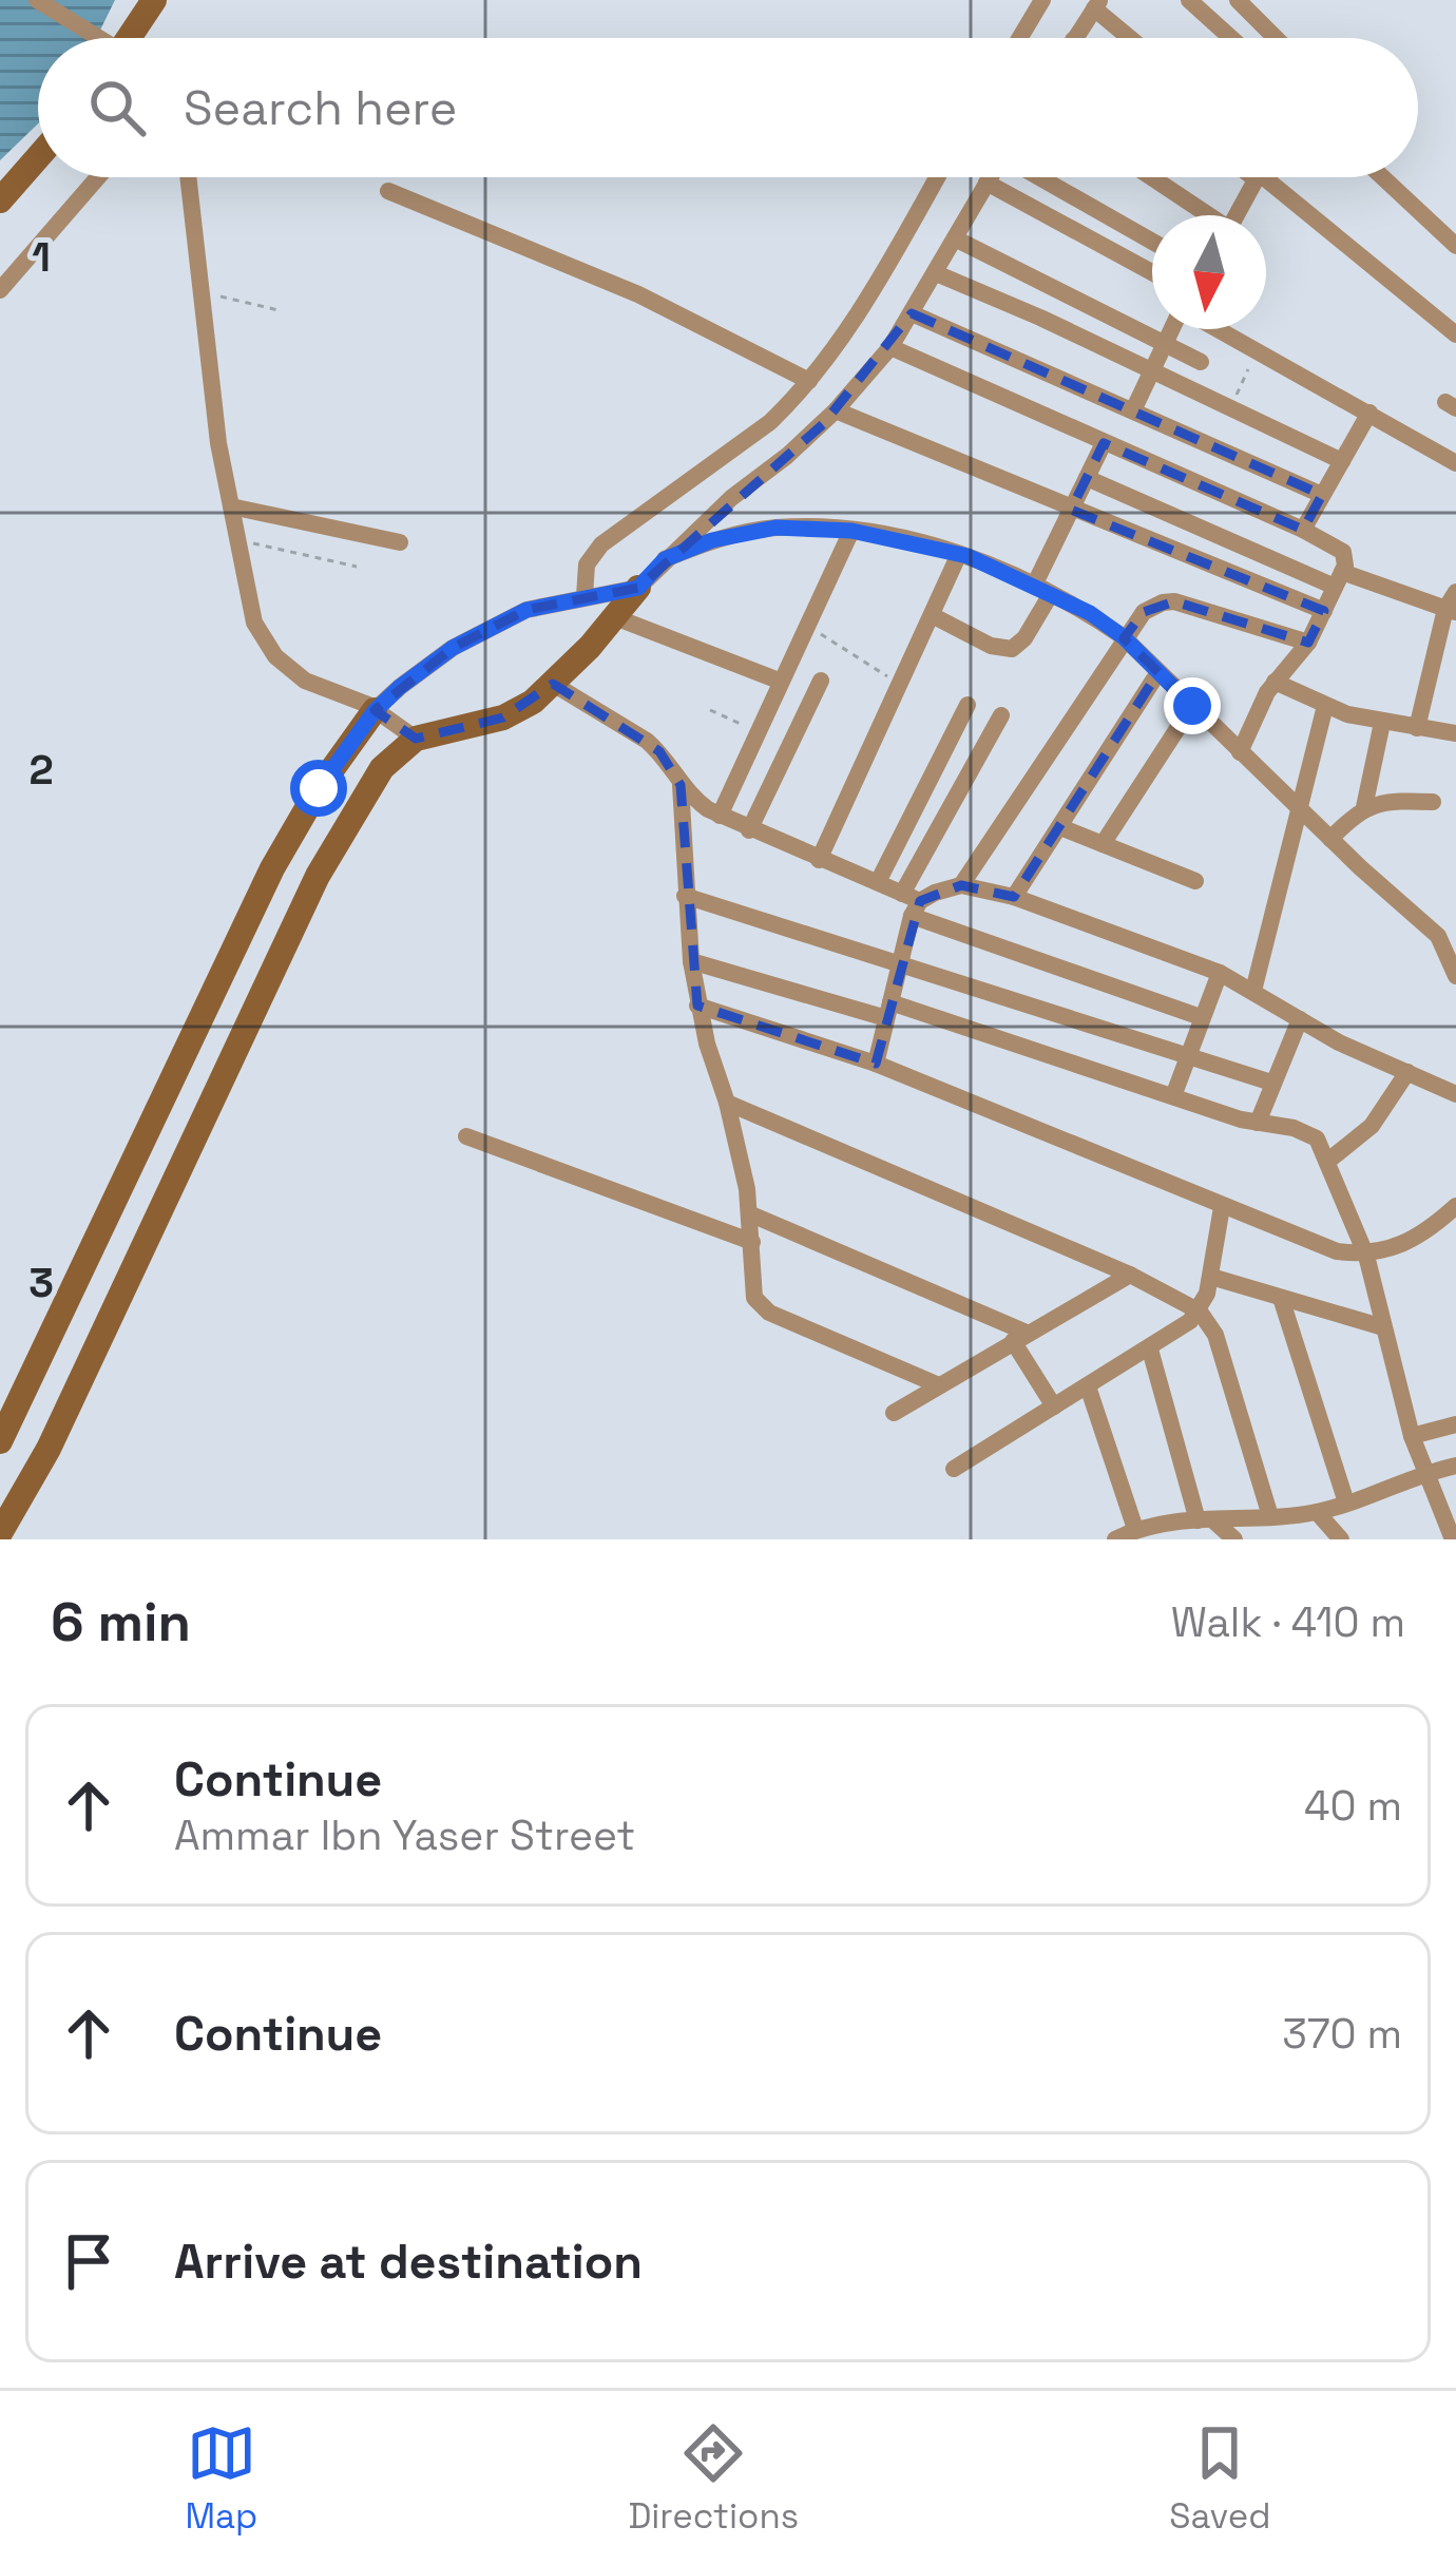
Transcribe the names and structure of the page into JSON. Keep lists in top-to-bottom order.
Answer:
{
  "north": "bottom",
  "page": {
    "search": "Search here",
    "heading": ["6 min", "Walk · 410 m"],
    "list": [
      ["Continue", "Ammar Ibn Yaser Street", "40 m"],
      ["Continue", "370 m"],
      "Arrive at destination"
    ],
    "nav": ["Map", "Directions", "Saved"]
  },
  "grid": {
    "rows": ["1", "2", "3"]
  }
}
